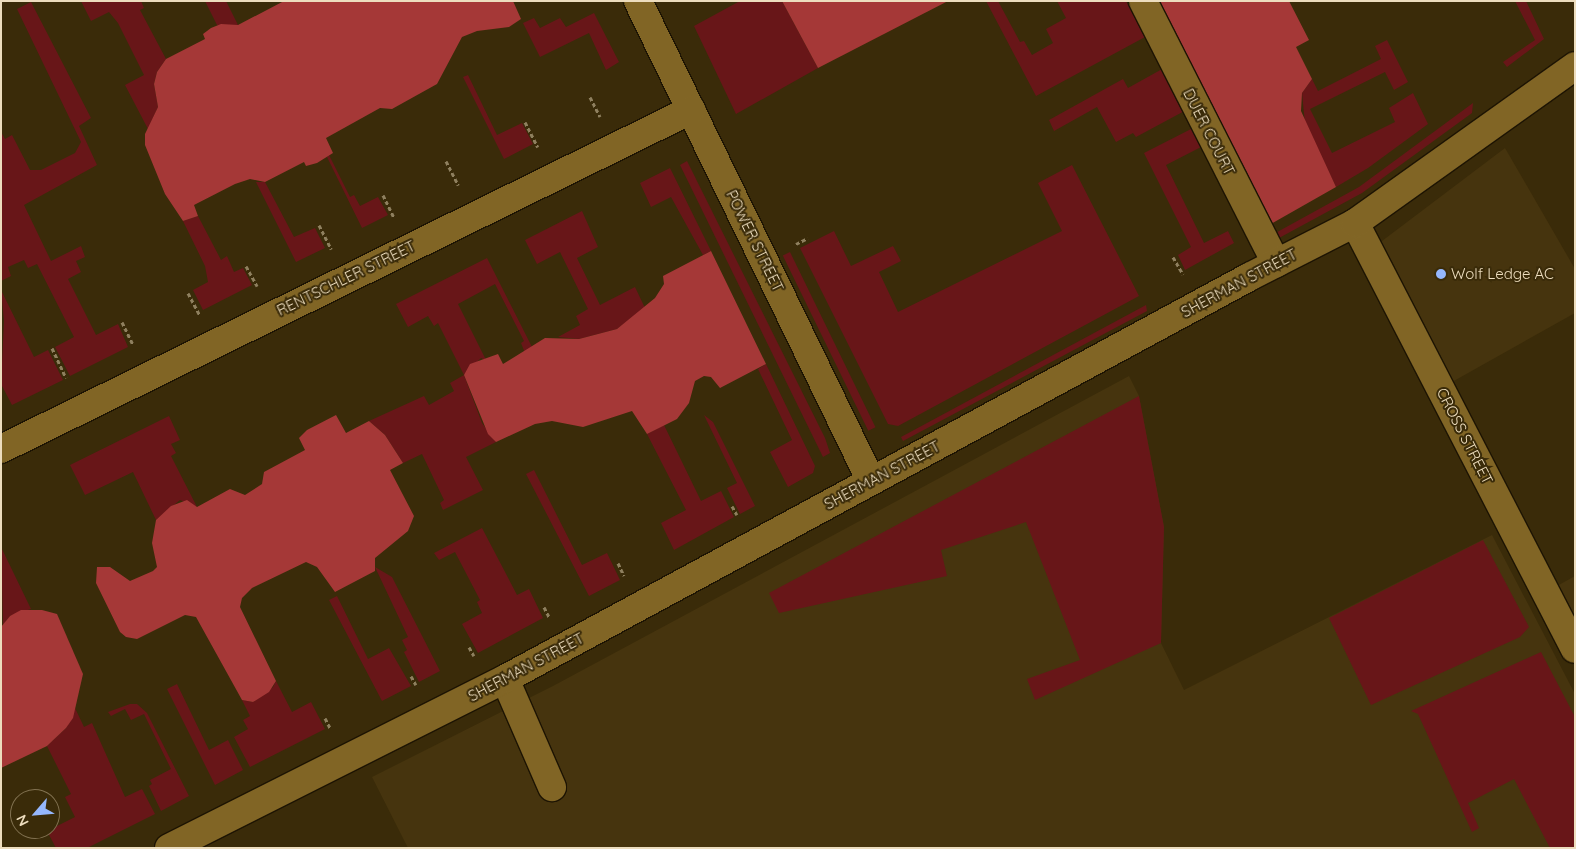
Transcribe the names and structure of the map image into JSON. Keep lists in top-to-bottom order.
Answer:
{
  "streets": {
    "street": [
      "DUER COURT",
      "POWER STREET",
      "RENTSCHLER STREET",
      "SHERMAN STREET",
      "CROSS STREET"
    ]
  },
  "crossings": [
    ["DUER COURT", "SHERMAN STREET"],
    ["POWER STREET", "RENTSCHLER STREET"],
    ["POWER STREET", "SHERMAN STREET"],
    ["SHERMAN STREET", "CROSS STREET"]
  ],
  "places": ["Wolf Ledge AC"],
  "north": "bottom left"
}
